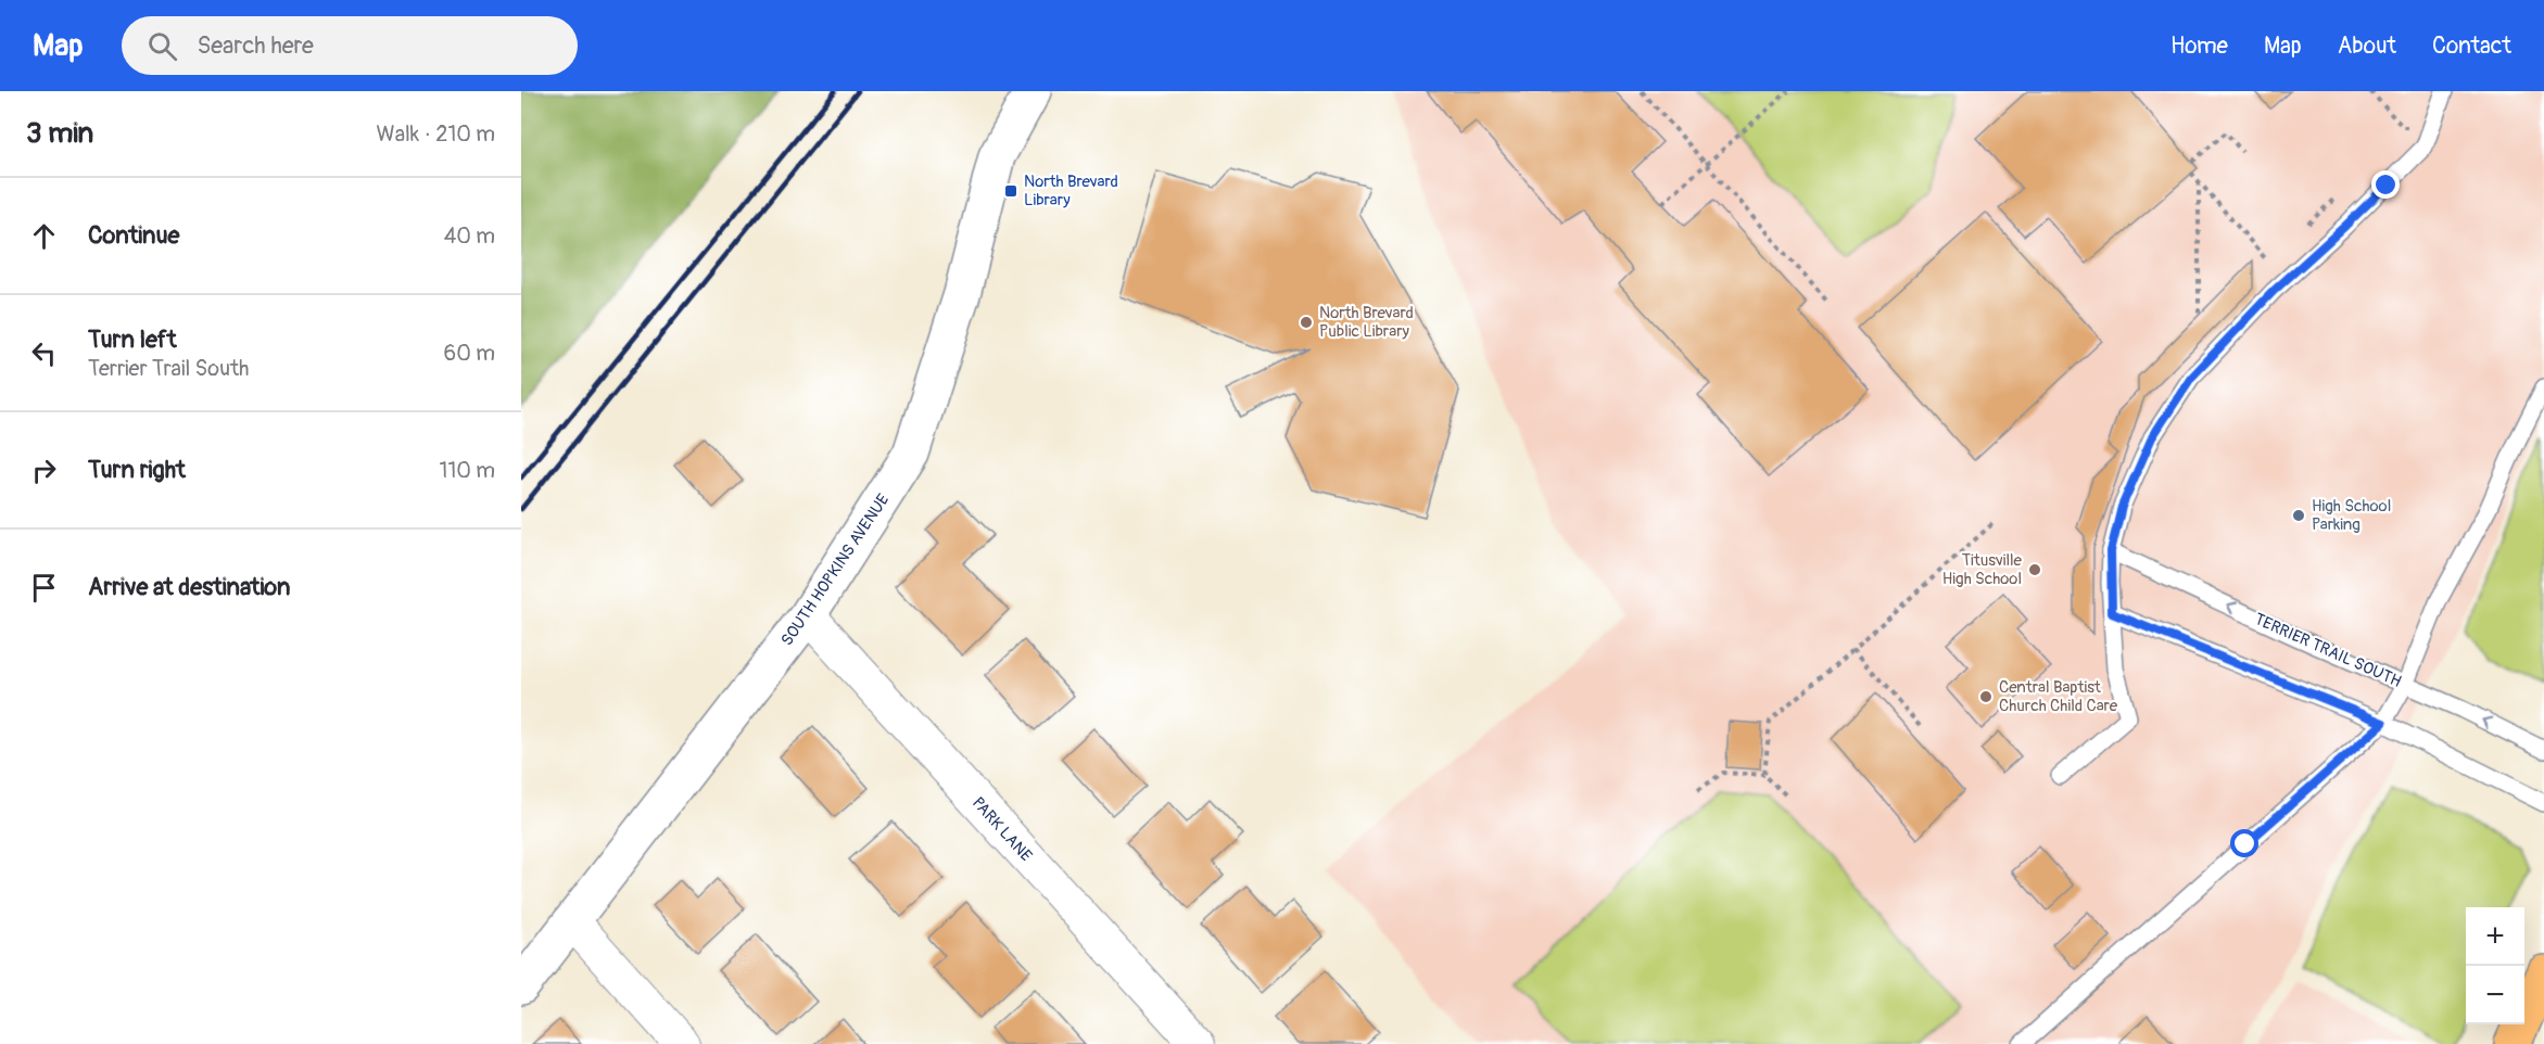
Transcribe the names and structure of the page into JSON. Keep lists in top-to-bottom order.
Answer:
{
  "streets": {
    "street": ["SOUTH HOPKINS AVENUE", "PARK LANE"],
    "lane": ["TERRIER TRAIL SOUTH"]
  },
  "crossings": [
    ["SOUTH HOPKINS AVENUE", "PARK LANE"]
  ],
  "places": {
    "transit": ["North Brevard Library"],
    "other": [
      "North Brevard Public Library",
      "High School Parking",
      "Titusville High School",
      "Central Baptist Church Child Care"
    ]
  },
  "page": {
    "header": "Map",
    "search": "Search here",
    "nav": [
      "Home",
      "Map",
      "About",
      "Contact"
    ],
    "heading": ["3 min", "Walk · 210 m"],
    "list": [
      ["Continue", "40 m"],
      ["Turn left", "Terrier Trail South", "60 m"],
      ["Turn right", "110 m"],
      "Arrive at destination"
    ],
    "map_buttons": ["+", "−"]
  }
}
